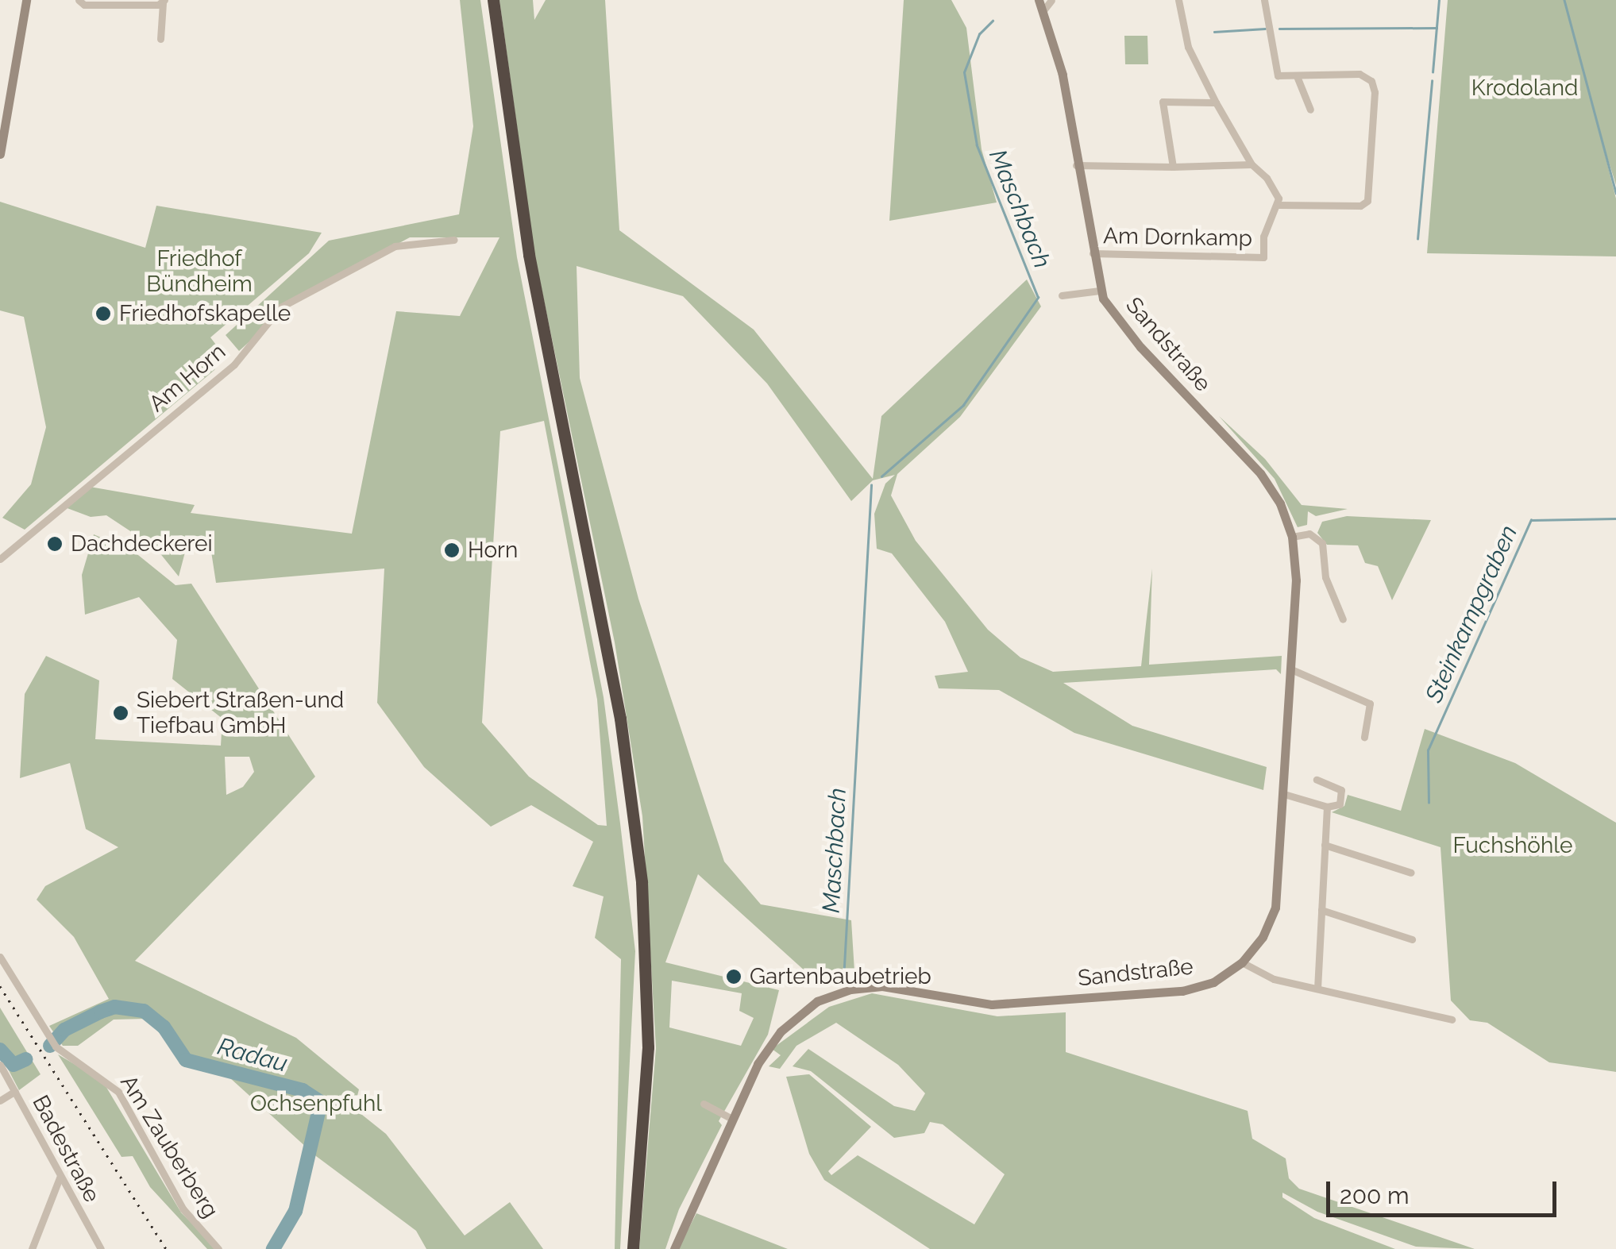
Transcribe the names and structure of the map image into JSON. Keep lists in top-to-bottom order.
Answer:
{
  "streets": {
    "street": [
      "Am Dornkamp",
      "Sandstraße",
      "Am Horn",
      "Am Zauberberg",
      "Badestraße"
    ]
  },
  "crossings": [
    ["Am Dornkamp", "Sandstraße"]
  ],
  "water": ["Maschbach", "Steinkampgraben", "Radau"],
  "parks": [
    "Krodoland",
    "Friedhof Bündheim",
    "Fuchshöhle",
    "Ochsenpfuhl"
  ],
  "places": [
    "Friedhofskapelle",
    "Dachdeckerei",
    "Horn",
    "Siebert Straßen-und Tiefbau GmbH",
    "Gartenbaubetrieb"
  ],
  "scale_bar": "200 m"
}
